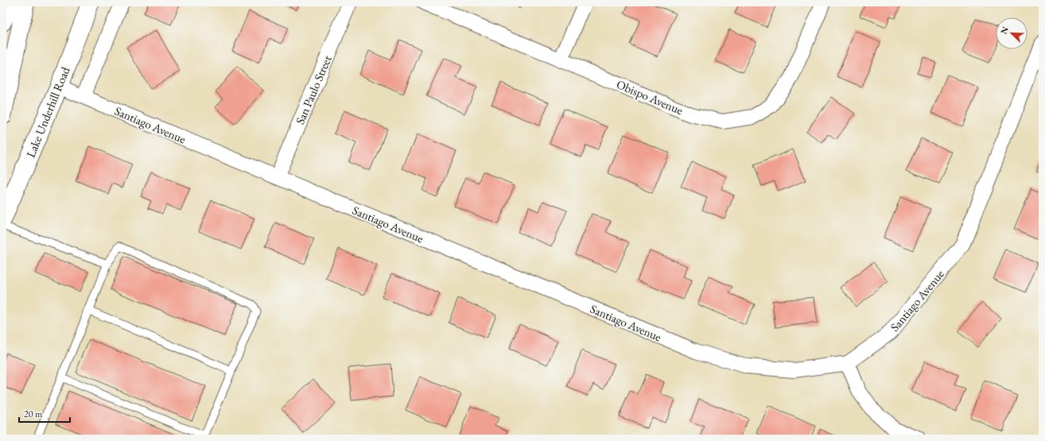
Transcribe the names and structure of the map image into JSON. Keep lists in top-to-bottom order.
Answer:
{
  "streets": {
    "main road": ["Lake Underhill Road"],
    "street": ["San Paulo Street", "Obispo Avenue", "Santiago Avenue"]
  },
  "crossings": [
    ["San Paulo Street", "Santiago Avenue"],
    ["Lake Underhill Road", "Santiago Avenue"]
  ],
  "scale_bar": "20 m",
  "north": "top left"
}
